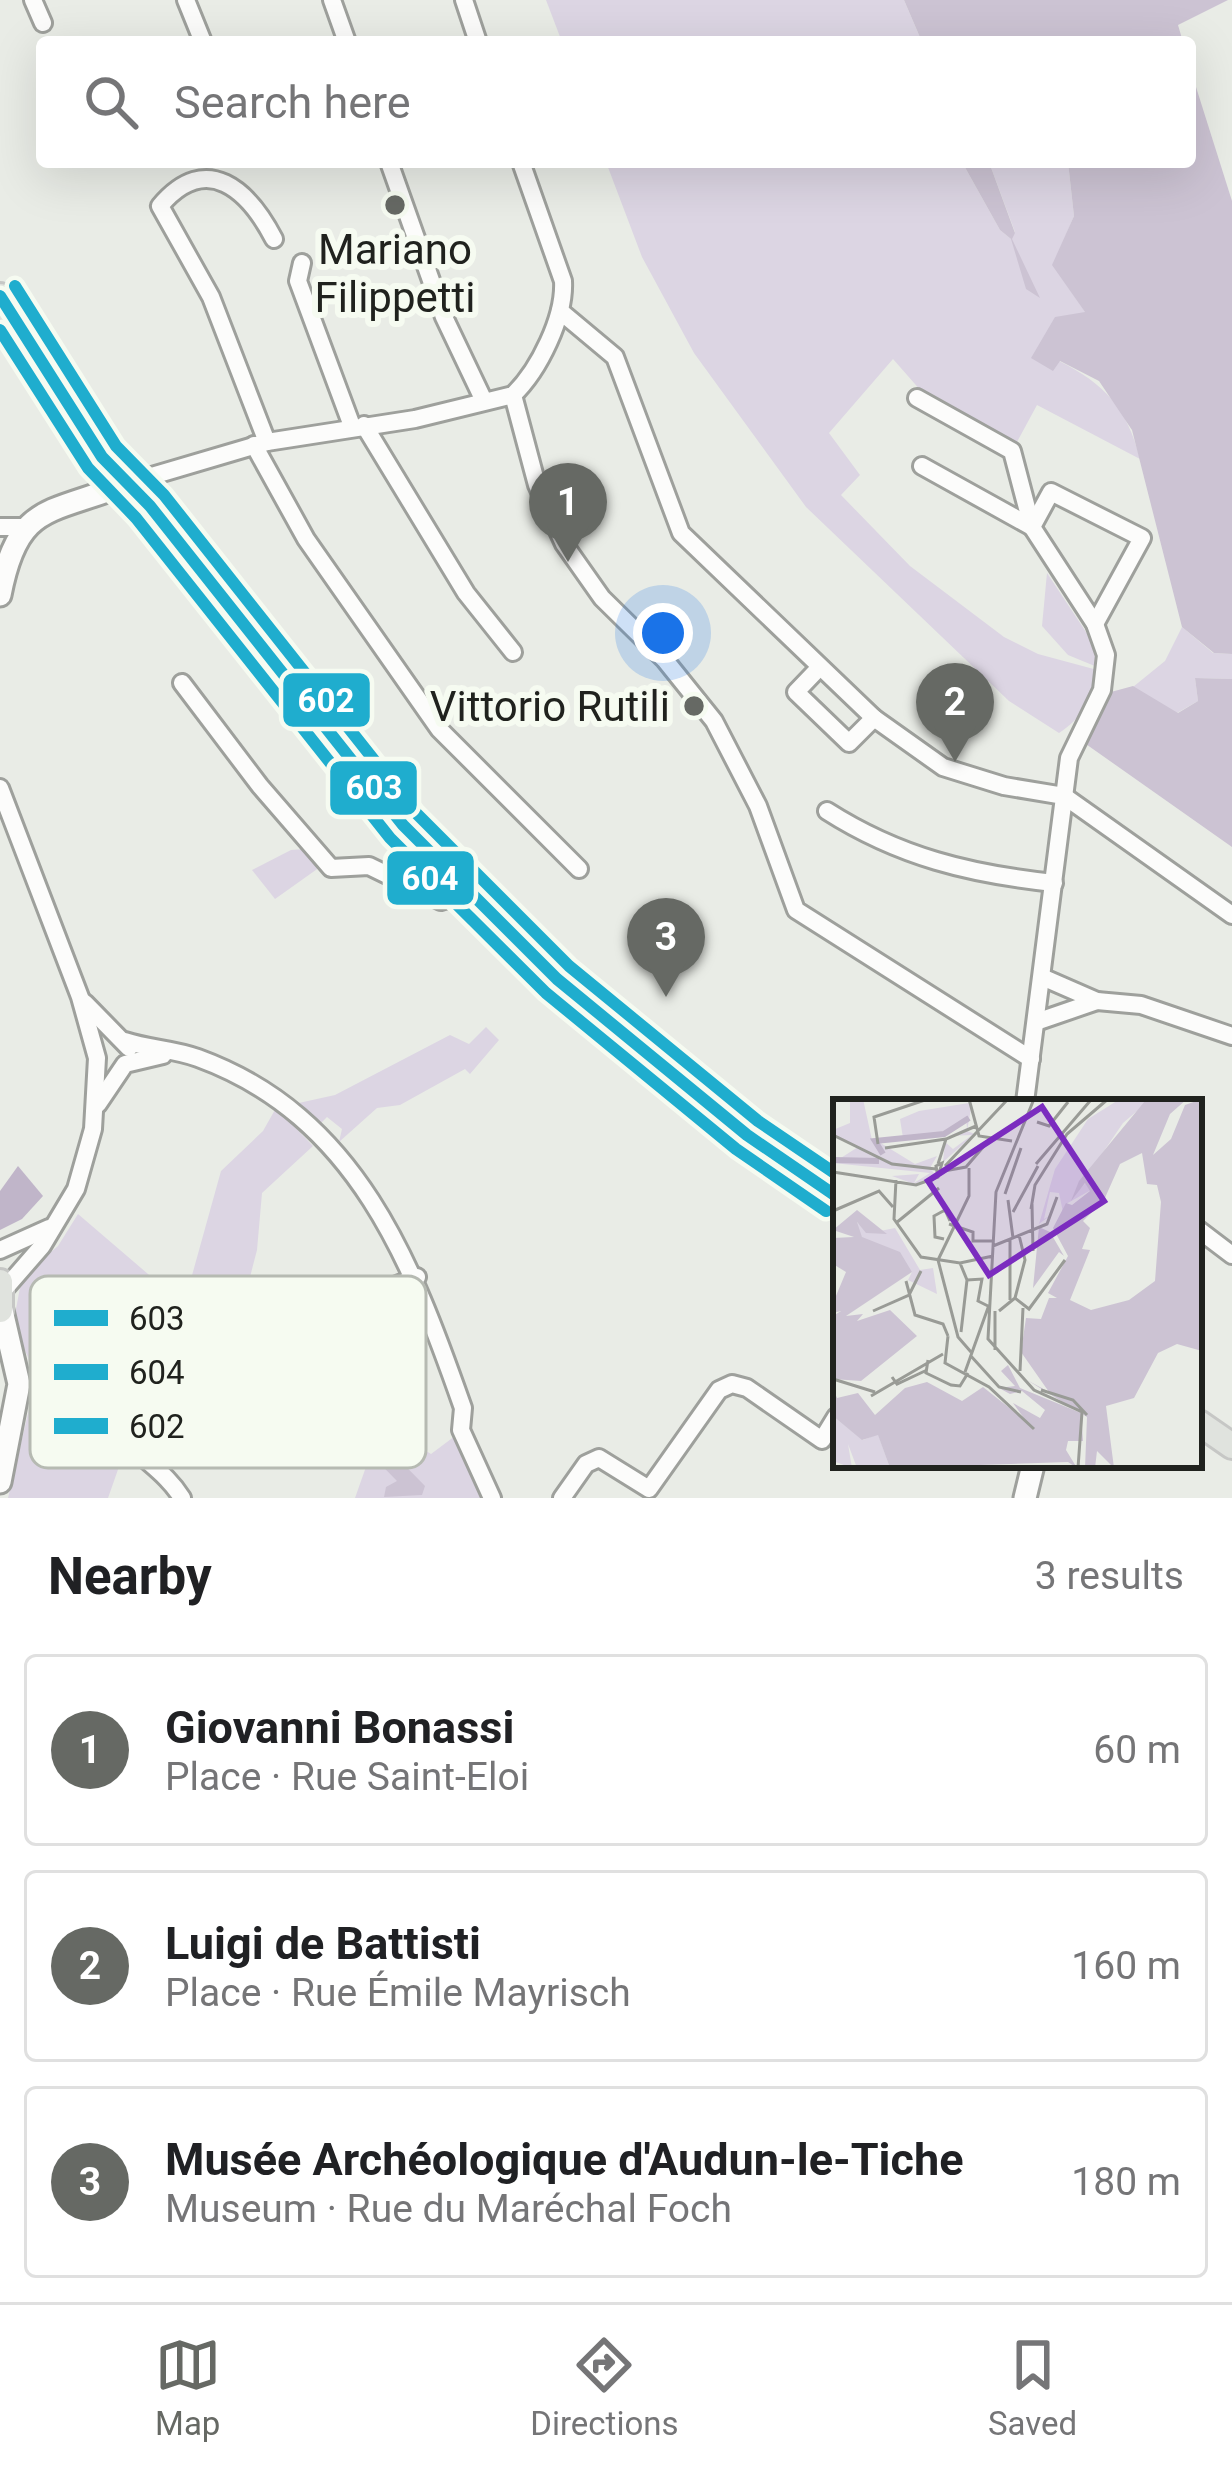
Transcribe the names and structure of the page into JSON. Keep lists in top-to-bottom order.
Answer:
{
  "places": ["Mariano Filippetti", "Vittorio Rutili"],
  "lines": ["transit line 602", "transit line 603", "transit line 604"],
  "legend": ["603", "604", "602"],
  "page": {
    "search": "Search here",
    "pins": ["1", "2", "3"],
    "heading": ["Nearby", "3 results"],
    "list": [
      {
        "mark": "1",
        "name": "Giovanni Bonassi",
        "note": "Place · Rue Saint-Eloi",
        "value": "60 m"
      },
      {
        "mark": "2",
        "name": "Luigi de Battisti",
        "note": "Place · Rue Émile Mayrisch",
        "value": "160 m"
      },
      {
        "mark": "3",
        "name": "Musée Archéologique d'Audun-le-Tiche",
        "note": "Museum · Rue du Maréchal Foch",
        "value": "180 m"
      }
    ],
    "nav": ["Map", "Directions", "Saved"]
  }
}
